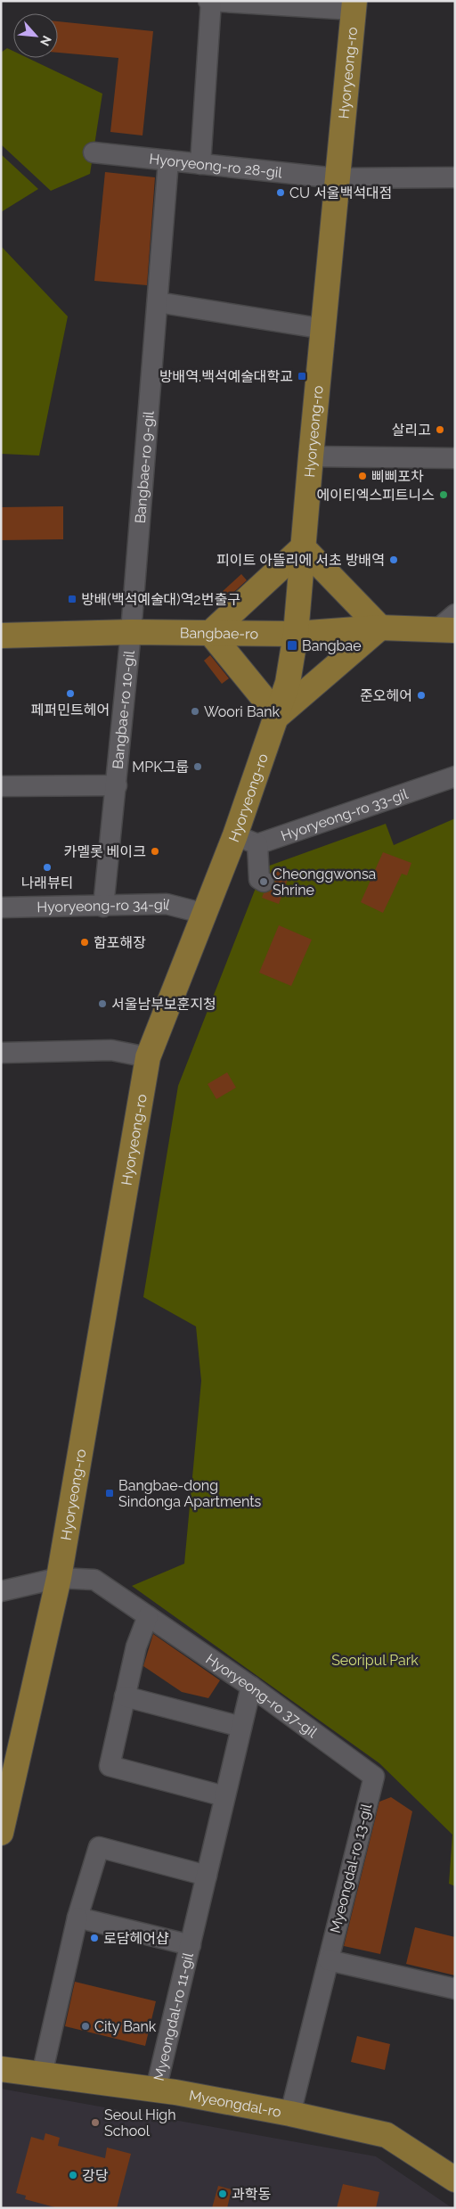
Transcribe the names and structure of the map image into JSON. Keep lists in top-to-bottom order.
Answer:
{
  "streets": {
    "main road": ["Hyoryeong-ro", "Bangbae-ro", "Myeongdal-ro"],
    "street": [
      "Hyoryeong-ro 28-gil",
      "Bangbae-ro 9-gil",
      "Bangbae-ro 10-gil",
      "Hyoryeong-ro 33-gil",
      "Hyoryeong-ro 34-gil",
      "Hyoryeong-ro 37-gil",
      "Myeongdal-ro 13-gil",
      "Myeongdal-ro 11-gil"
    ]
  },
  "crossings": [
    ["Hyoryeong-ro", "Hyoryeong-ro 28-gil"],
    ["Hyoryeong-ro", "Bangbae-ro"],
    ["Hyoryeong-ro", "Hyoryeong-ro 34-gil"],
    ["Hyoryeong-ro", "Hyoryeong-ro 37-gil"],
    ["Hyoryeong-ro 28-gil", "Bangbae-ro 9-gil"],
    ["Bangbae-ro 9-gil", "Bangbae-ro"],
    ["Bangbae-ro 9-gil", "Bangbae-ro 10-gil"],
    ["Bangbae-ro", "Bangbae-ro 10-gil"],
    ["Bangbae-ro 10-gil", "Hyoryeong-ro 34-gil"],
    ["Hyoryeong-ro 37-gil", "Myeongdal-ro 13-gil"],
    ["Hyoryeong-ro 37-gil", "Myeongdal-ro 11-gil"],
    ["Myeongdal-ro 13-gil", "Myeongdal-ro"],
    ["Myeongdal-ro 11-gil", "Myeongdal-ro"]
  ],
  "parks": ["Seoripul Park"],
  "places": {
    "other": [
      "CU 서울백석대점",
      "살리고",
      "삐삐포차",
      "에이티엑스피트니스",
      "피이트 아뜰리에 서초 방배역",
      "페퍼민트헤어",
      "준오헤어",
      "Woori Bank",
      "MPK그룹",
      "카멜롯 베이크",
      "나래뷰티",
      "Cheonggwonsa Shrine",
      "함포해장",
      "서울남부보훈지청",
      "로담헤어샵",
      "City Bank",
      "Seoul High School",
      "강당",
      "과학동"
    ],
    "transit": [
      "방배역.백석예술대학교",
      "방배(백석예술대)역2번출구",
      "Bangbae",
      "Bangbae-dong Sindonga Apartments"
    ]
  },
  "north": "bottom right"
}
